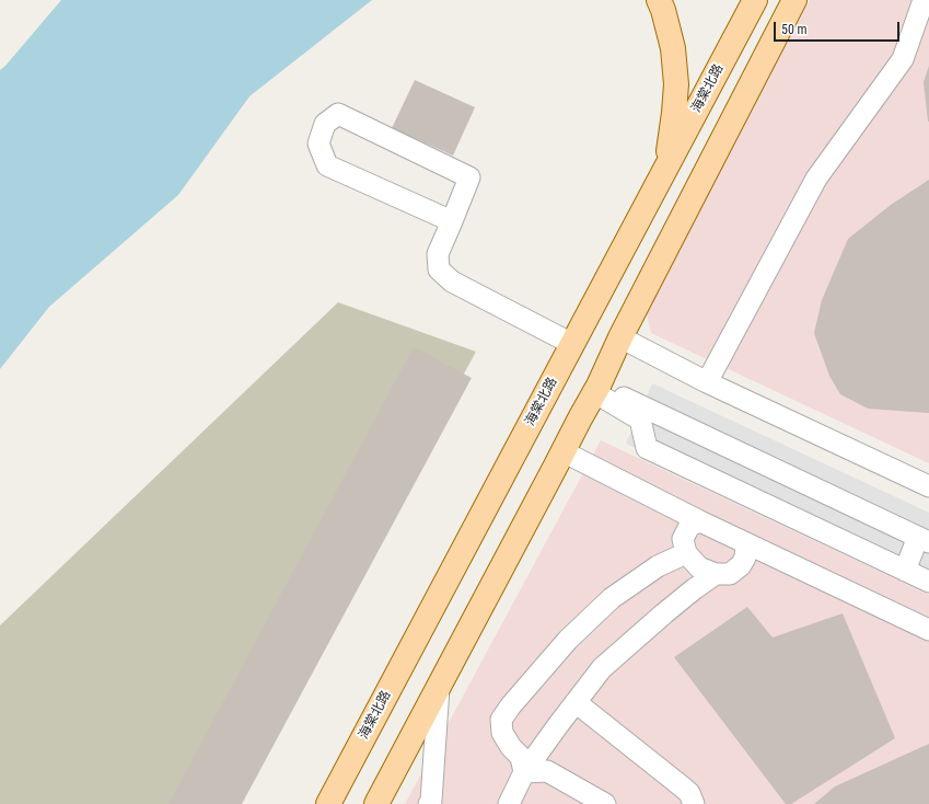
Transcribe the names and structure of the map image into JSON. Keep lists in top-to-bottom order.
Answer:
{
  "streets": {
    "main road": ["海棠北路"]
  },
  "scale_bar": "50 m"
}
